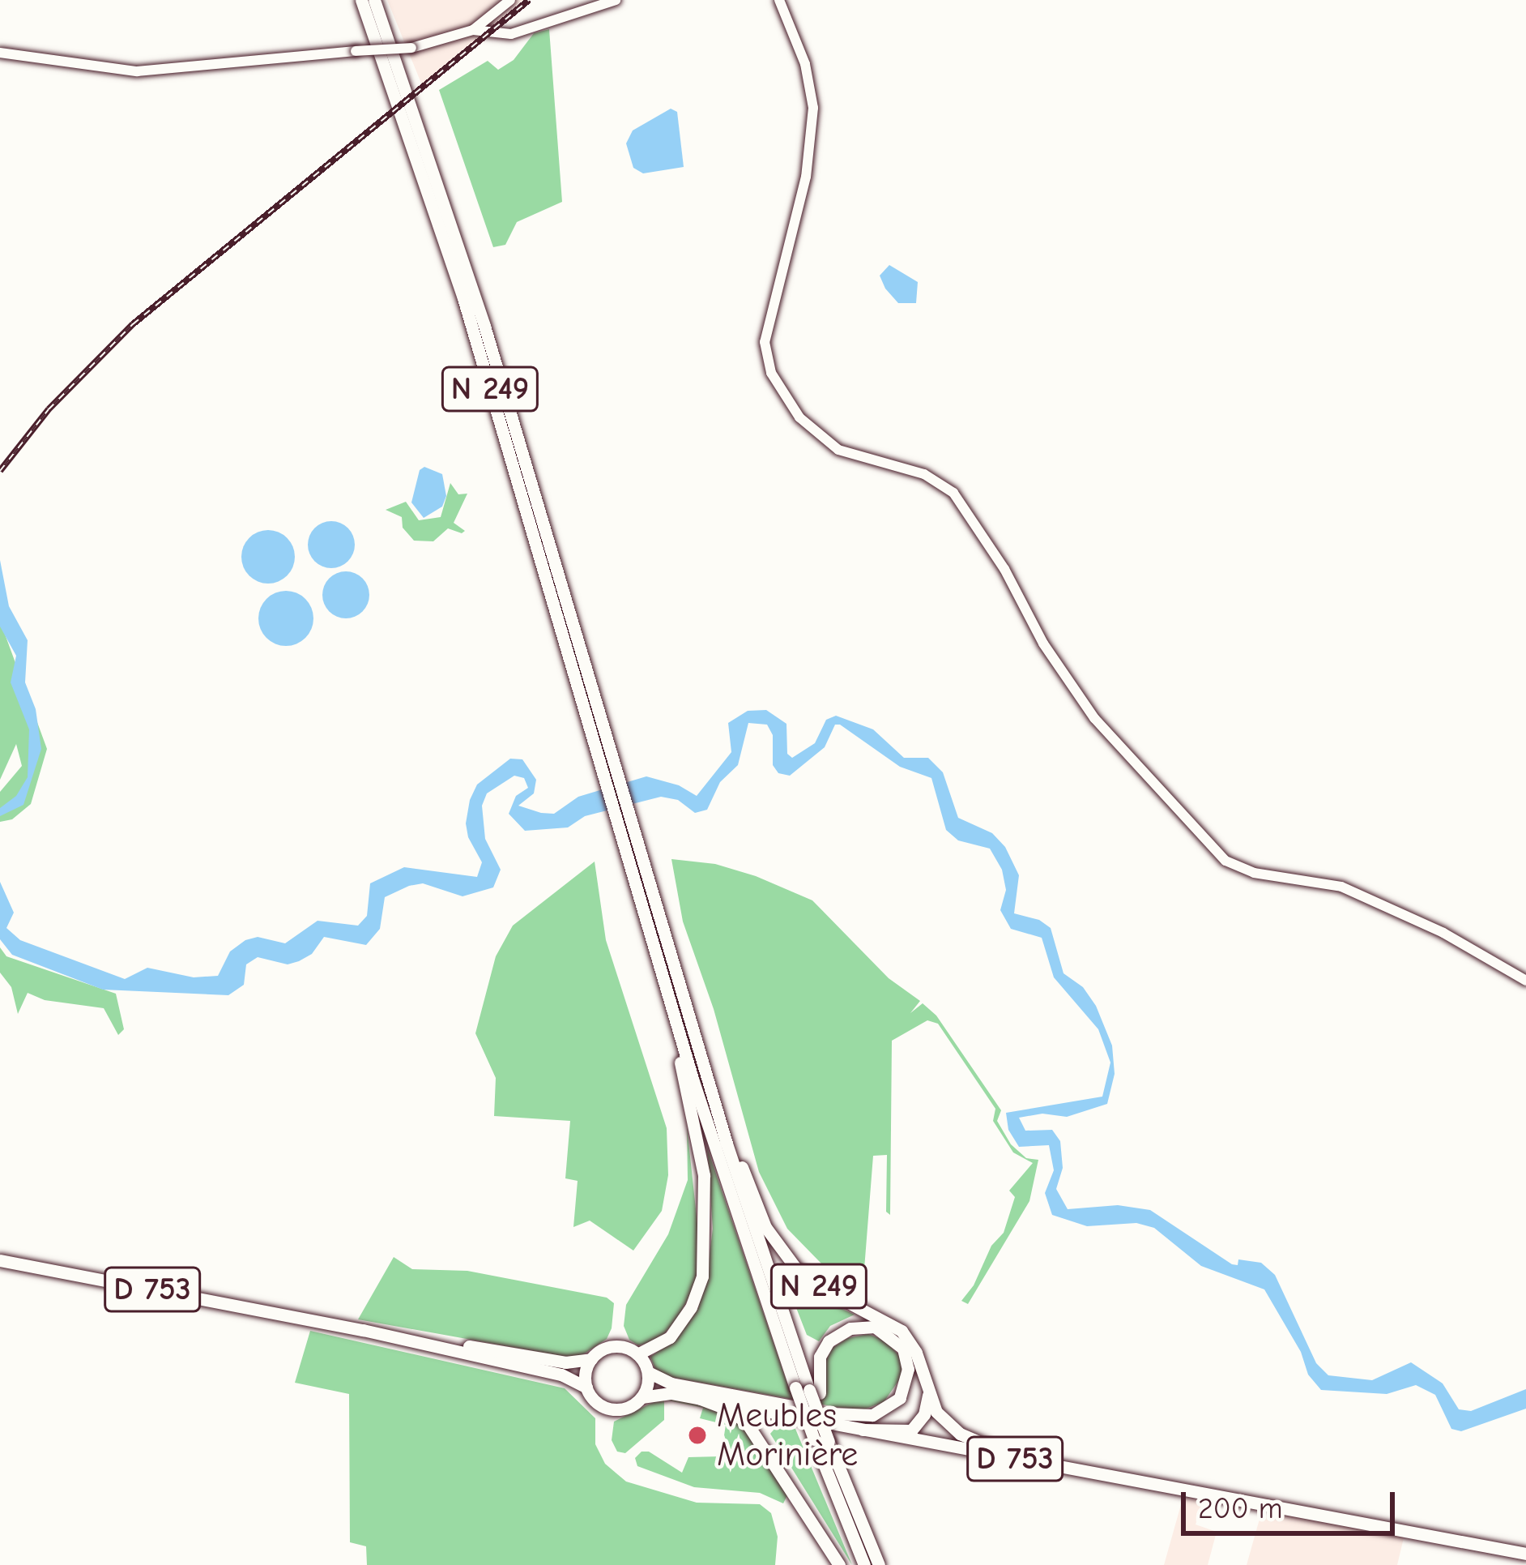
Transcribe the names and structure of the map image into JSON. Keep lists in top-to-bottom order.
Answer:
{
  "streets": {
    "main road": ["N 249", "D 753"]
  },
  "crossings": [
    ["N 249", "D 753"]
  ],
  "places": ["Meubles Morinière"],
  "scale_bar": "200 m"
}
